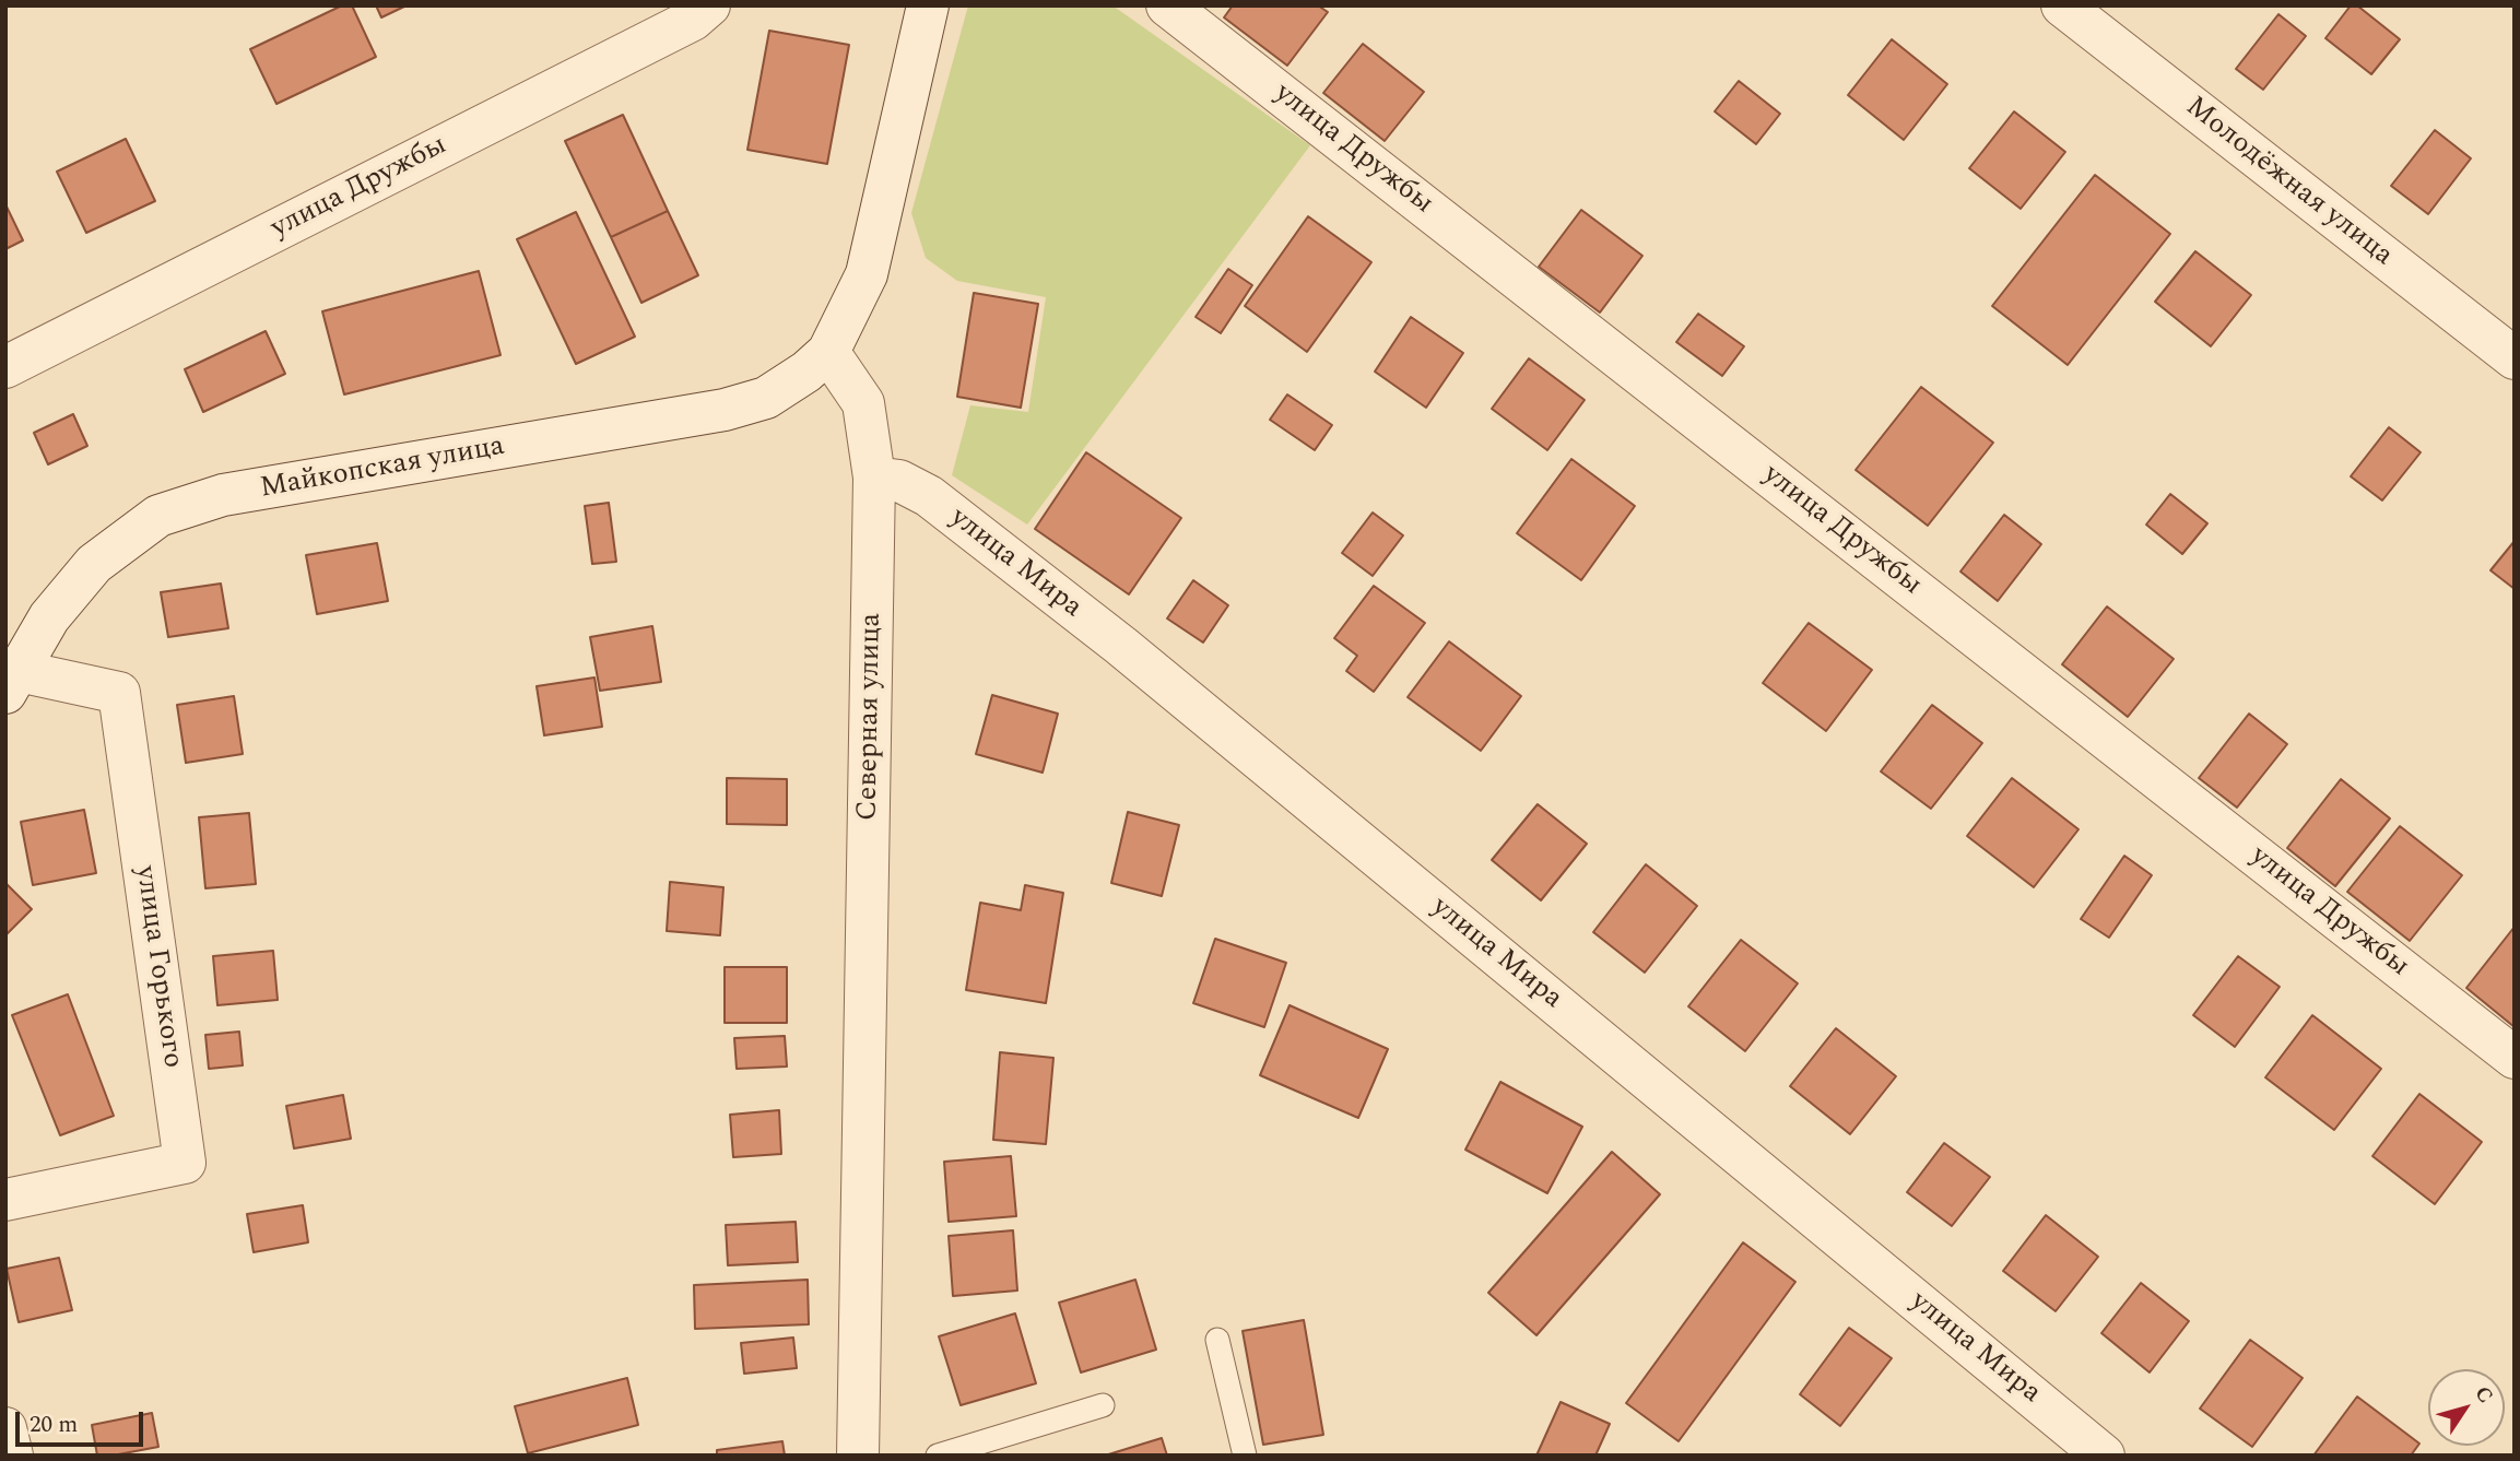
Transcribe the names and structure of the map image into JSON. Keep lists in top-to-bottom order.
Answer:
{
  "streets": {
    "street": [
      "улица Дружбы",
      "Молодёжная улица",
      "Майкопская улица",
      "улица Мира",
      "Северная улица",
      "улица Горького"
    ]
  },
  "crossings": [
    ["Майкопская улица", "Северная улица"],
    ["Майкопская улица", "улица Горького"],
    ["улица Мира", "Северная улица"]
  ],
  "scale_bar": "20 m",
  "north": "top right"
}
